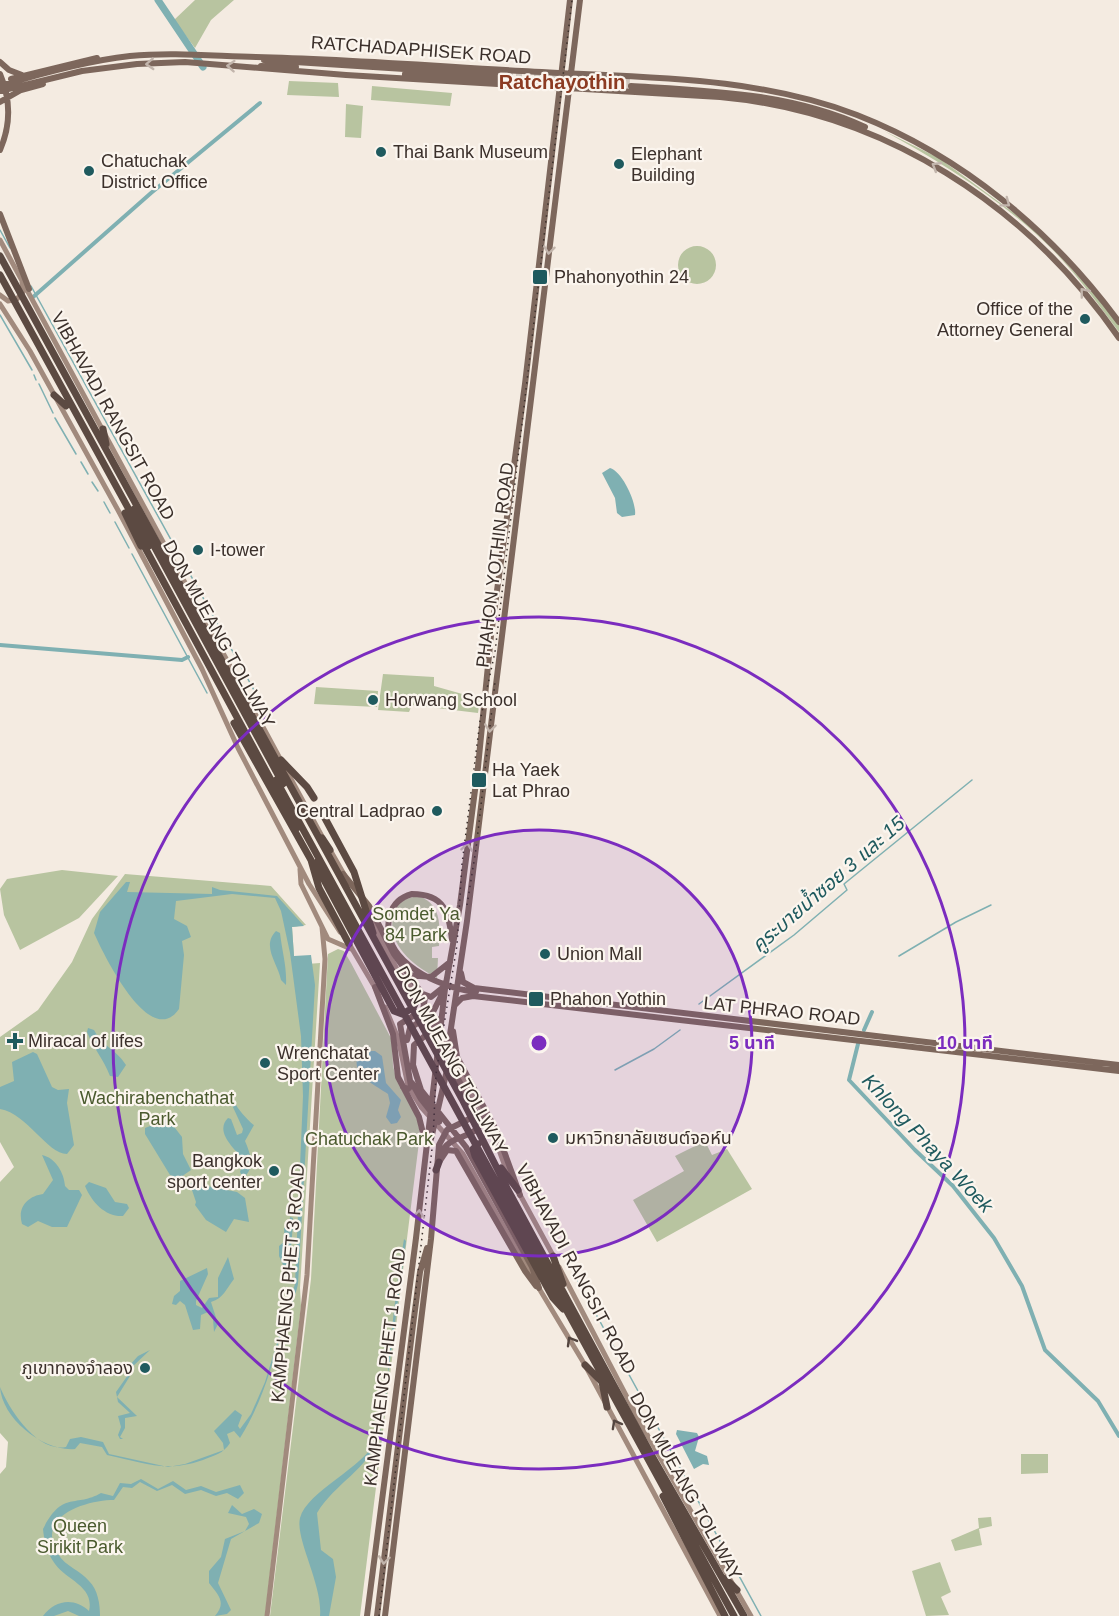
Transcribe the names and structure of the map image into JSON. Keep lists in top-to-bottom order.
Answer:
{
  "streets": {
    "highway": ["VIBHAVADI RANGSIT ROAD", "DON MUEANG TOLLWAY"],
    "main road": [
      "RATCHADAPHISEK ROAD",
      "PHAHON YOTHIN ROAD",
      "LAT PHRAO ROAD",
      "KAMPHAENG PHET 3 ROAD",
      "KAMPHAENG PHET 1 ROAD"
    ]
  },
  "crossings": [
    ["RATCHADAPHISEK ROAD", "PHAHON YOTHIN ROAD"],
    ["VIBHAVADI RANGSIT ROAD", "DON MUEANG TOLLWAY"],
    ["VIBHAVADI RANGSIT ROAD", "KAMPHAENG PHET 3 ROAD"],
    ["PHAHON YOTHIN ROAD", "LAT PHRAO ROAD"],
    ["PHAHON YOTHIN ROAD", "KAMPHAENG PHET 1 ROAD"]
  ],
  "districts": ["Ratchayothin"],
  "water": ["คูระบายน้ำซอย 3 และ 15", "Khlong Phaya Woek"],
  "parks": [
    "Somdet Ya 84 Park",
    "Wachirabenchathat Park",
    "Chatuchak Park",
    "Queen Sirikit Park"
  ],
  "places": {
    "other": [
      "Thai Bank Museum",
      "Elephant Building",
      "Chatuchak District Office",
      "Office of the Attorney General",
      "I-tower",
      "Horwang School",
      "Central Ladprao",
      "Union Mall",
      "Wrenchatat Sport Center",
      "มหาวิทยาลัยเซนต์จอห์น",
      "Bangkok sport center",
      "ภูเขาทองจำลอง"
    ],
    "transit": ["Phahonyothin 24", "Ha Yaek Lat Phrao", "Phahon Yothin"],
    "health": ["Miracal of lifes"]
  },
  "rings": ["5 นาที", "10 นาที"]
}
